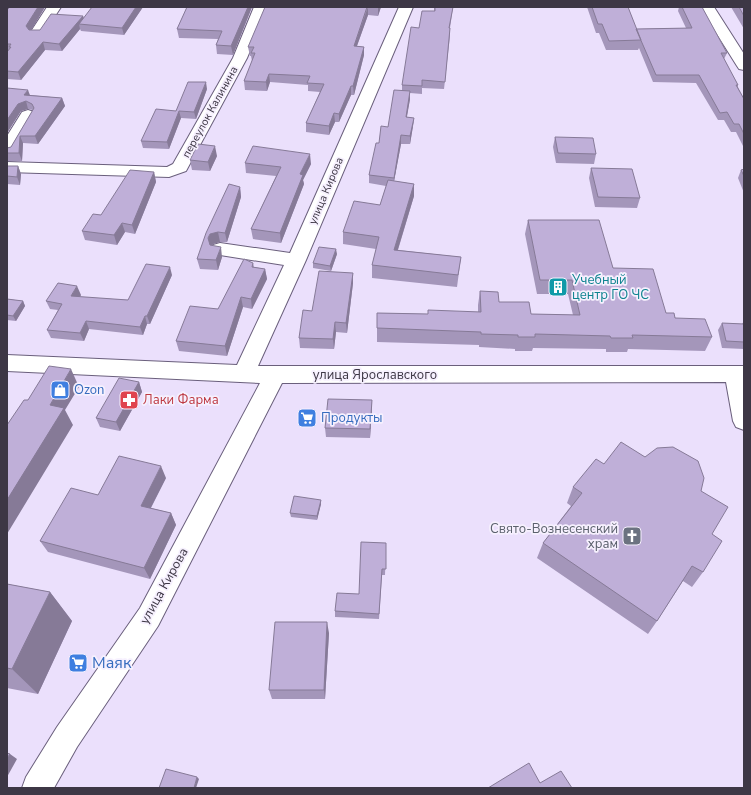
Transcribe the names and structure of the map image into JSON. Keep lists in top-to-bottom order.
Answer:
{
  "streets": {
    "street": ["переулок Калинина", "улица Кирова", "улица Ярославского"]
  },
  "crossings": [
    ["улица Кирова", "улица Ярославского"]
  ],
  "places": {
    "building": ["Учебный центр ГО ЧС"],
    "shop": ["Ozon"],
    "pharmacy": ["Лаки Фарма"],
    "supermarket": ["Продукты", "Маяк"],
    "church": ["Свято-Вознесенский храм"]
  }
}
